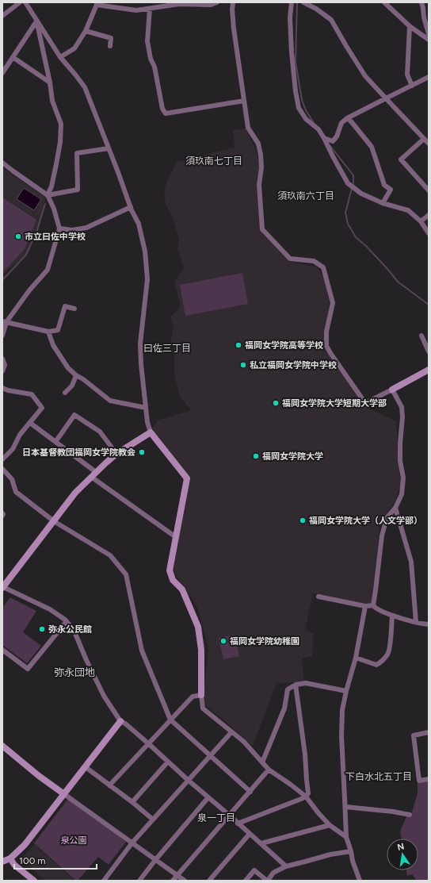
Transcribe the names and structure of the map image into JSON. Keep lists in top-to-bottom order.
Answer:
{
  "districts": [
    "須玖南七丁目",
    "須玖南六丁目",
    "曰佐三丁目",
    "弥永団地",
    "下白水北五丁目",
    "泉一丁目"
  ],
  "parks": ["泉公園"],
  "places": [
    "市立曰佐中学校",
    "福岡女学院高等学校",
    "私立福岡女学院中学校",
    "福岡女学院大学短期大学部",
    "日本基督教団福岡女学院教会",
    "福岡女学院大学",
    "福岡女学院大学（人文学部）",
    "弥永公民館",
    "福岡女学院幼稚園"
  ],
  "scale_bar": "100 m",
  "north": "top"
}
